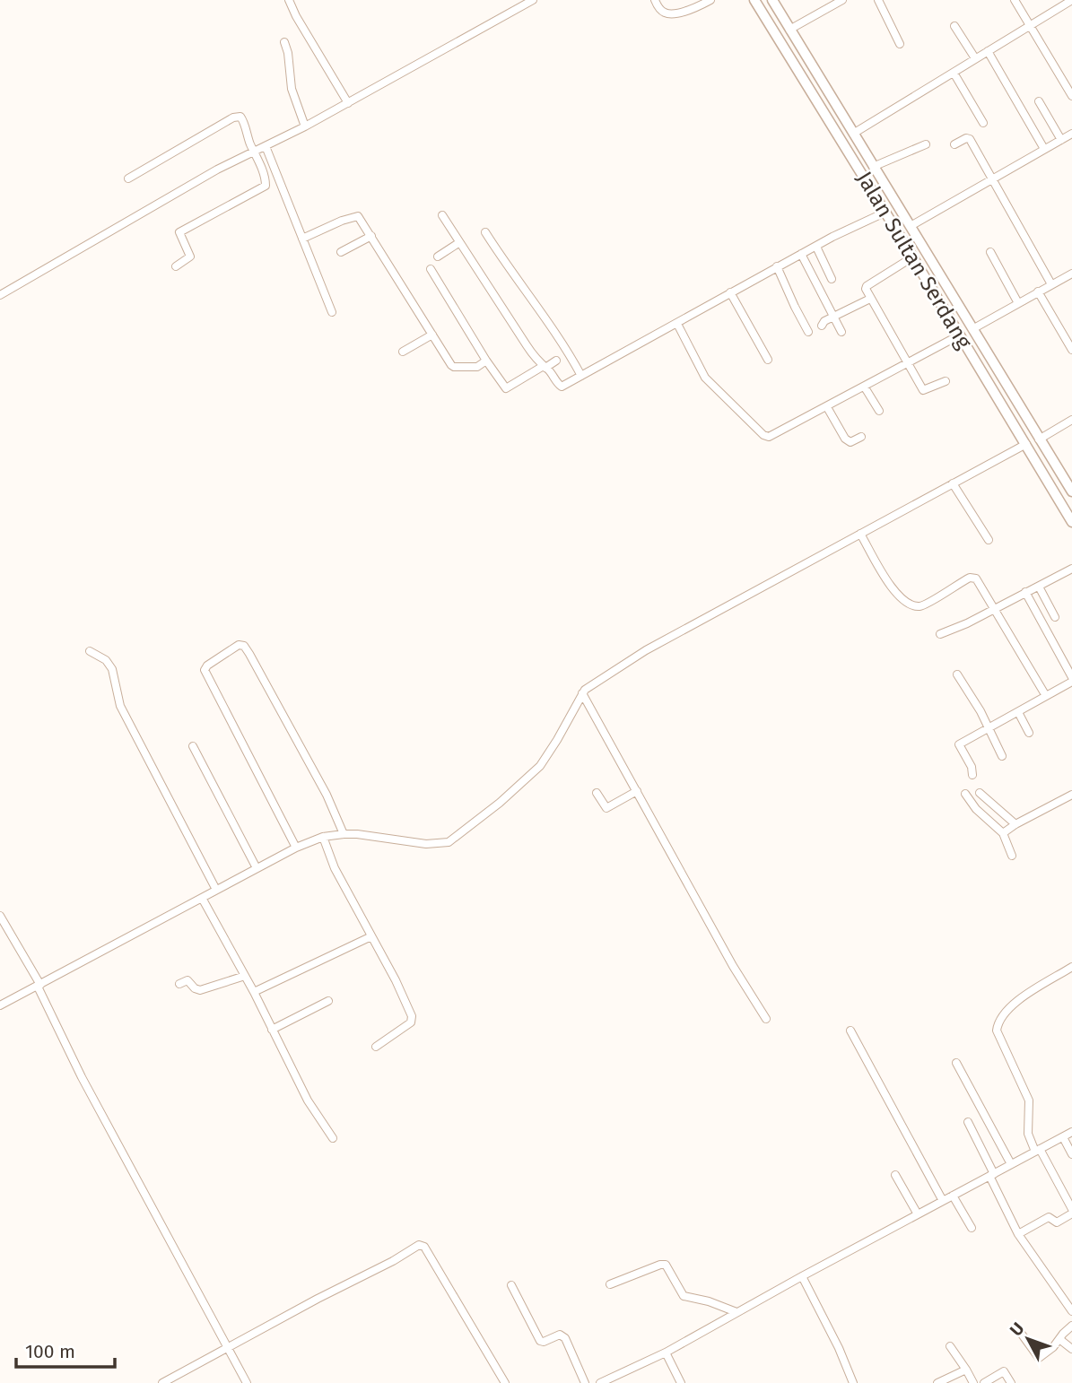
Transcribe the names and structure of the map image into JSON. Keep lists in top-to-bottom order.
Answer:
{
  "streets": {
    "highway": ["Jalan Sultan Serdang"]
  },
  "scale_bar": "100 m",
  "north": "top left"
}
